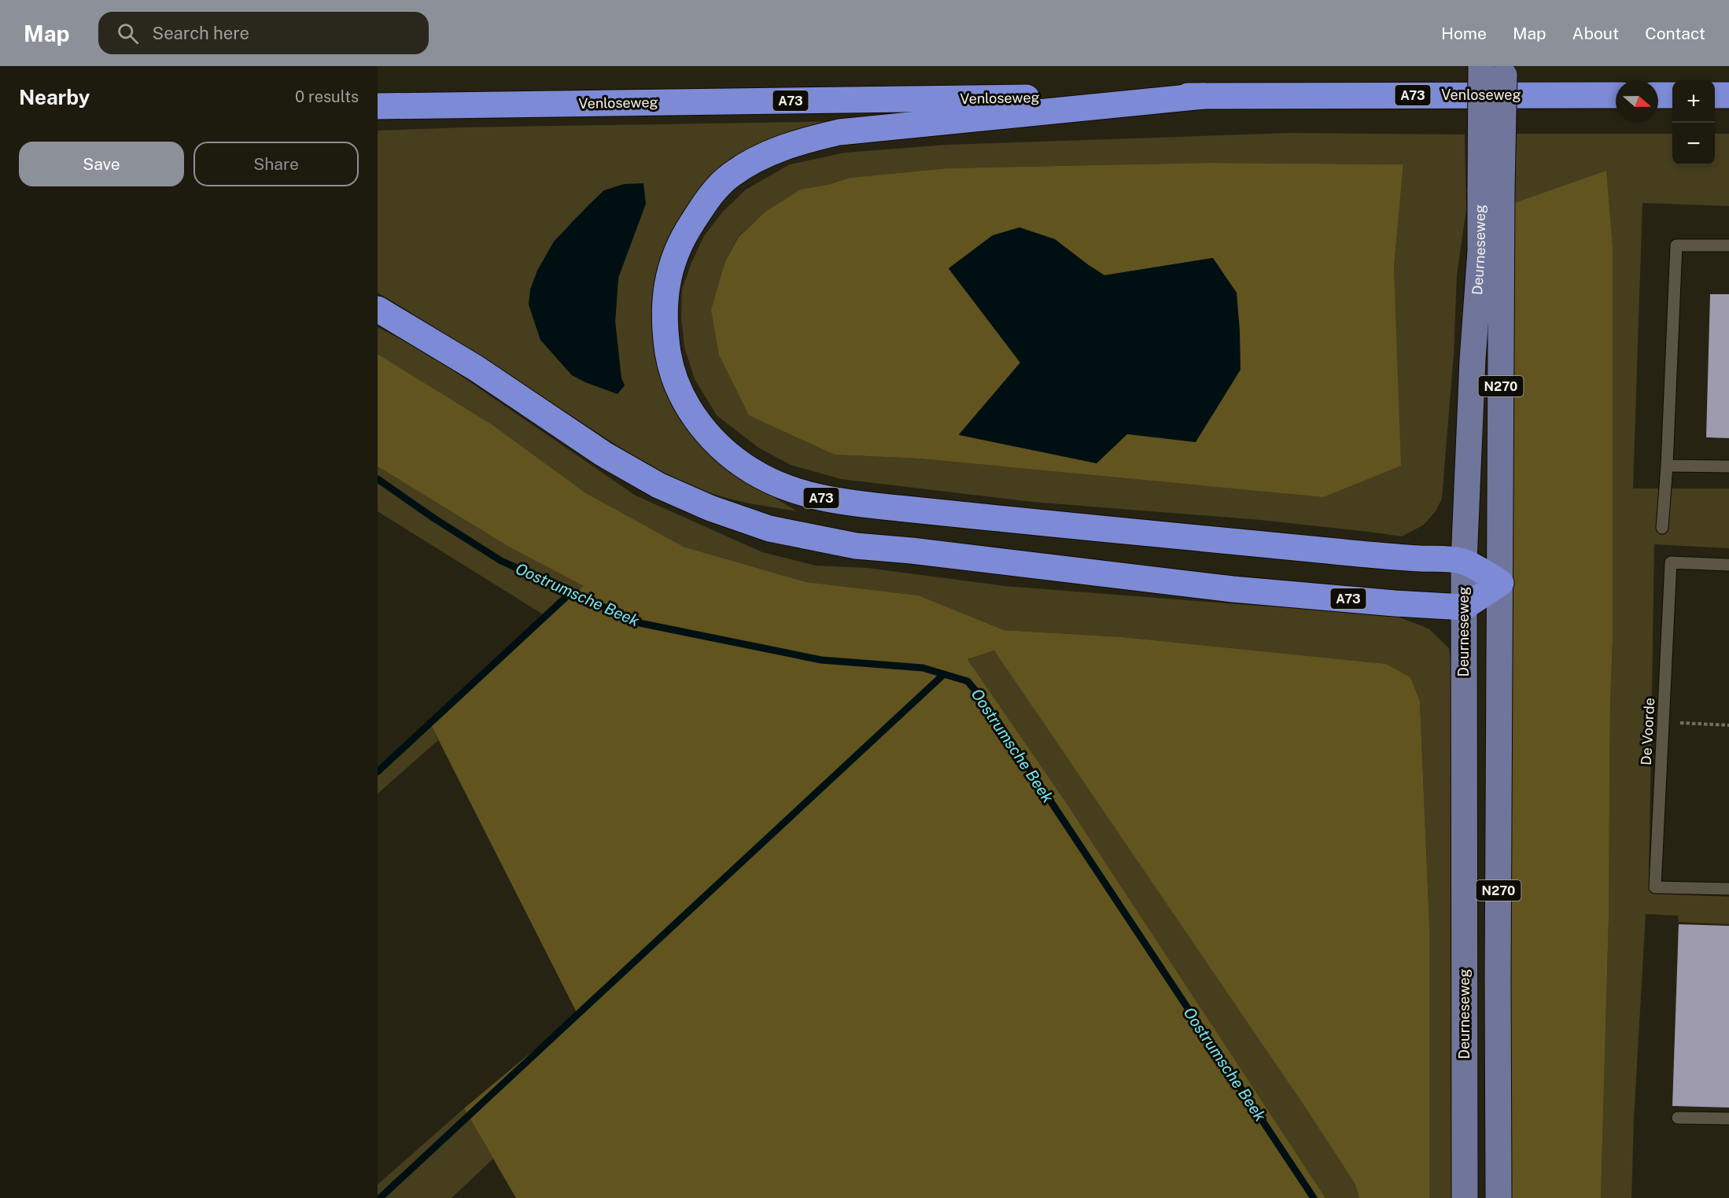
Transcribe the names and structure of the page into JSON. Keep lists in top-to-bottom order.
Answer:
{
  "streets": {
    "highway": ["A73", "Venloseweg"],
    "main road": ["Deurneseweg", "N270"],
    "lane": ["De Voorde"]
  },
  "crossings": [
    ["A73", "Venloseweg"],
    ["A73", "Deurneseweg"]
  ],
  "water": ["Oostrumsche Beek"],
  "north": "right",
  "page": {
    "header": "Map",
    "search": "Search here",
    "nav": [
      "Home",
      "Map",
      "About",
      "Contact"
    ],
    "heading": ["Nearby", "0 results"],
    "map_buttons": ["+", "−"],
    "buttons": ["Save", "Share"]
  }
}
